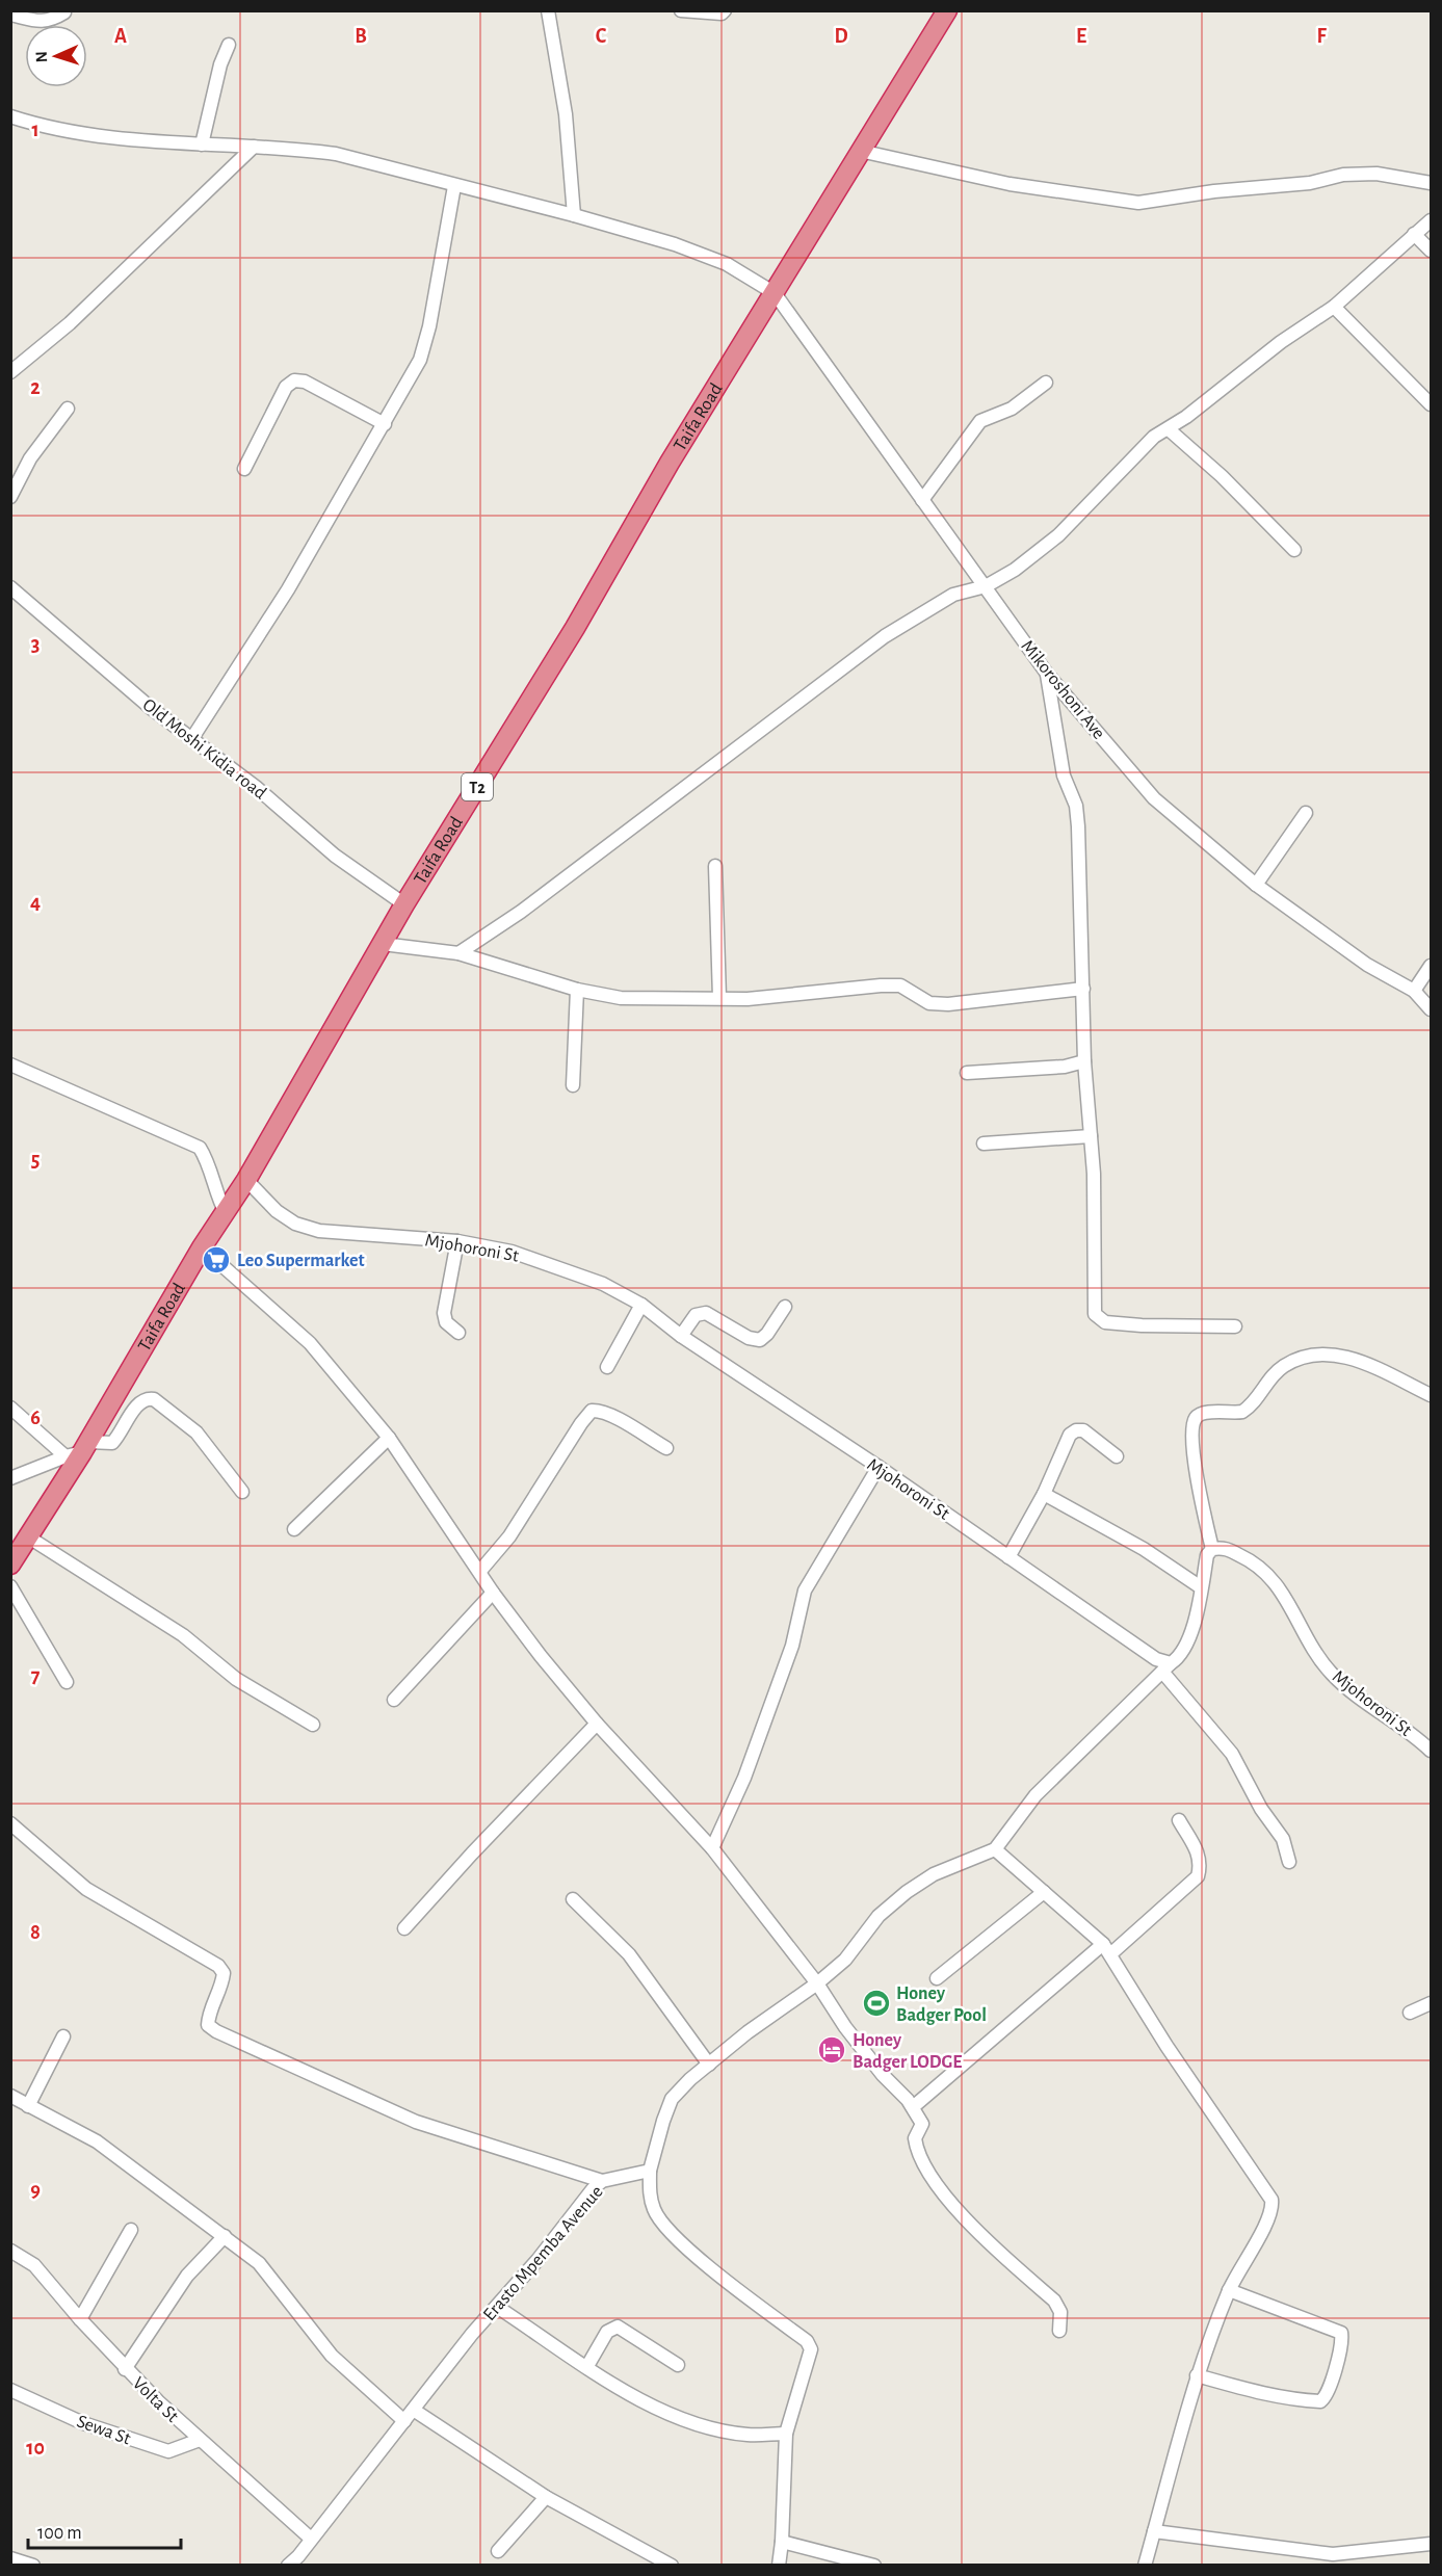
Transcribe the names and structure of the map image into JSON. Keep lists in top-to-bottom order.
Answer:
{
  "streets": {
    "highway": ["Taifa Road", "T2"],
    "street": [
      "Mikoroshoni Ave",
      "Old Moshi Kidia road",
      "Mjohoroni St",
      "Erasto Mpemba Avenue",
      "Volta St",
      "Sewa St"
    ]
  },
  "crossings": [
    ["Taifa Road", "Mikoroshoni Ave"],
    ["Taifa Road", "Old Moshi Kidia road"],
    ["Taifa Road", "Mjohoroni St"],
    ["Erasto Mpemba Avenue", "Volta St"],
    ["Volta St", "Sewa St"]
  ],
  "places": {
    "supermarket": ["Leo Supermarket"],
    "sports": ["Honey Badger Pool"],
    "hotel": ["Honey Badger LODGE"]
  },
  "scale_bar": "100 m",
  "north": "left",
  "grid": {
    "columns": [
      "A",
      "B",
      "C",
      "D",
      "E",
      "F"
    ],
    "rows": [
      "1",
      "2",
      "3",
      "4",
      "5",
      "6",
      "7",
      "8",
      "9",
      "10"
    ]
  }
}
